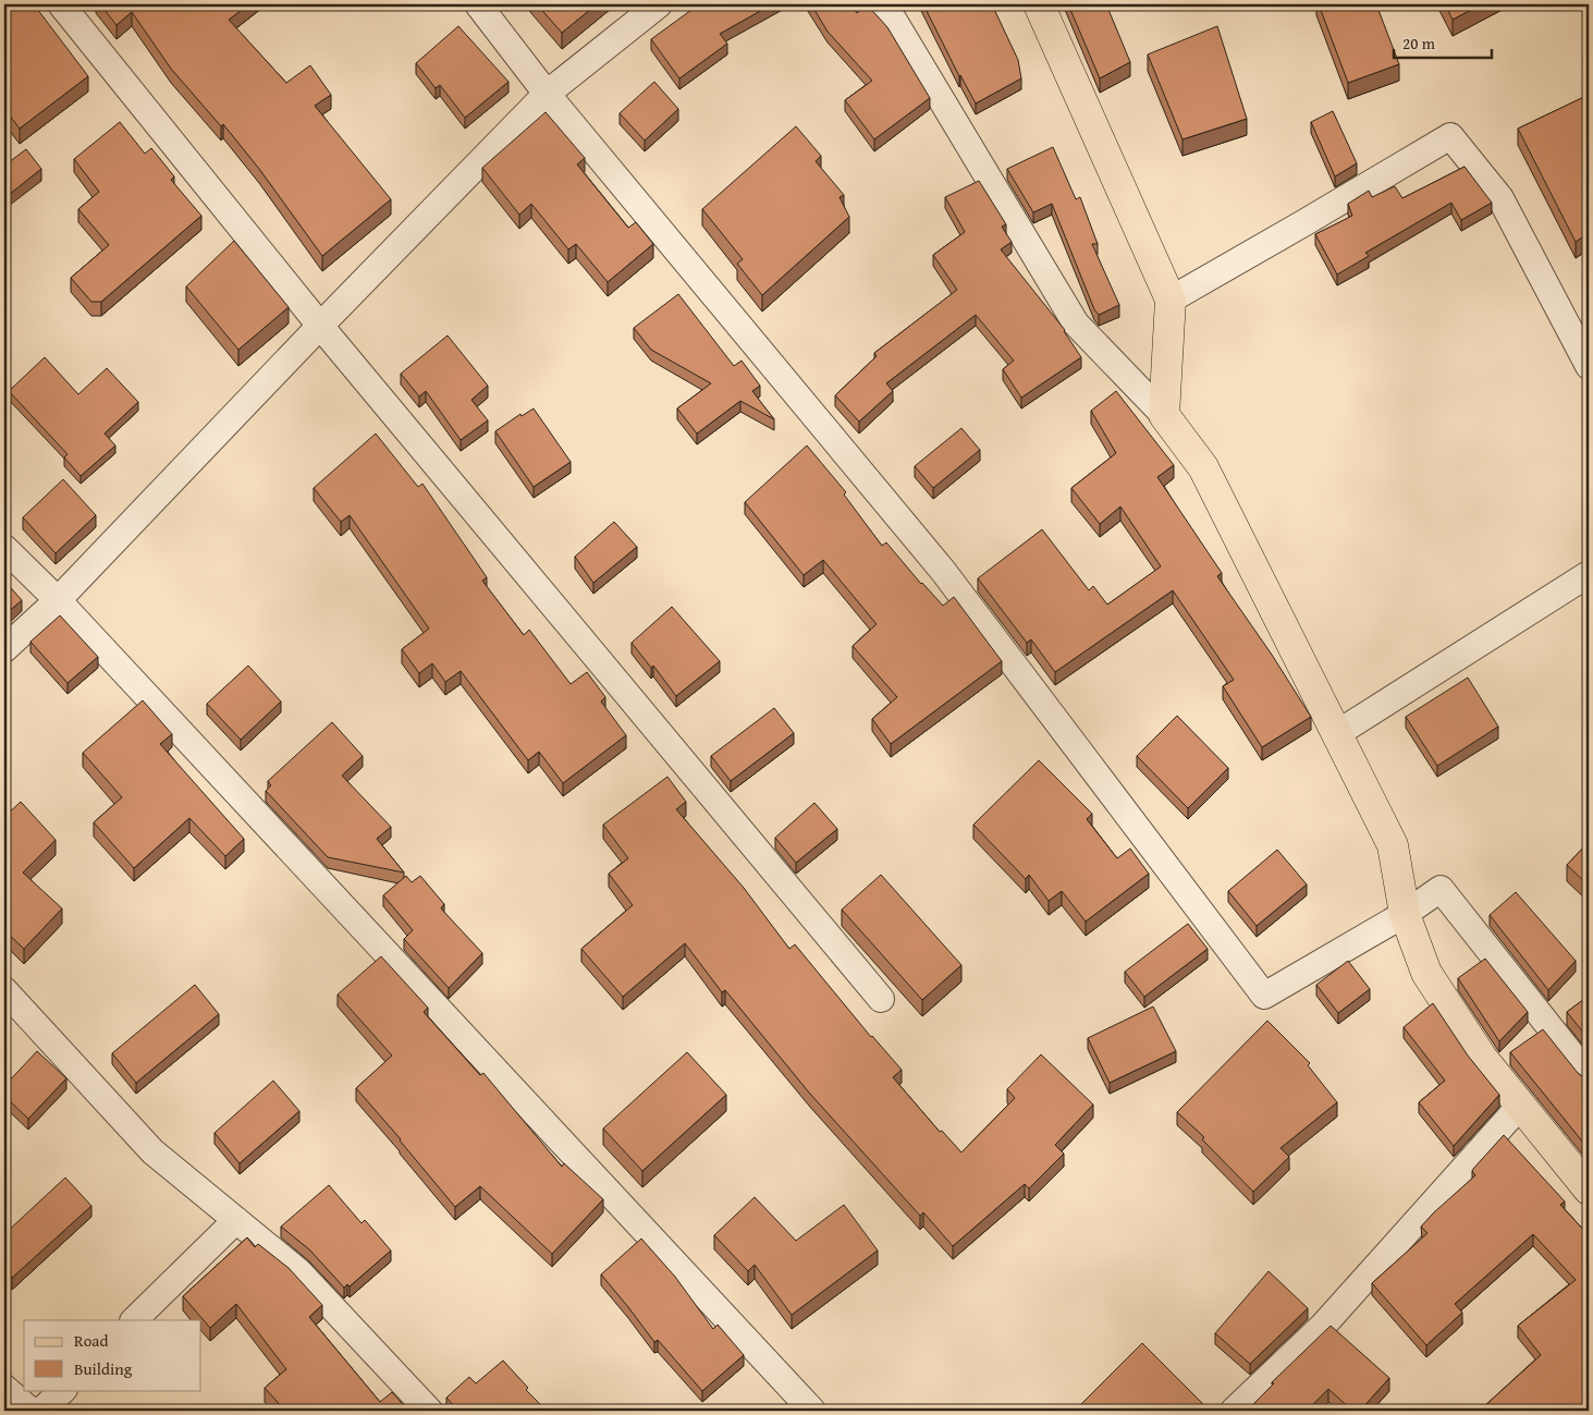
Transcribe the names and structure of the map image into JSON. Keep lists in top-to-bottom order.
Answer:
{
  "legend": ["Road", "Building"],
  "scale_bar": "20 m"
}
